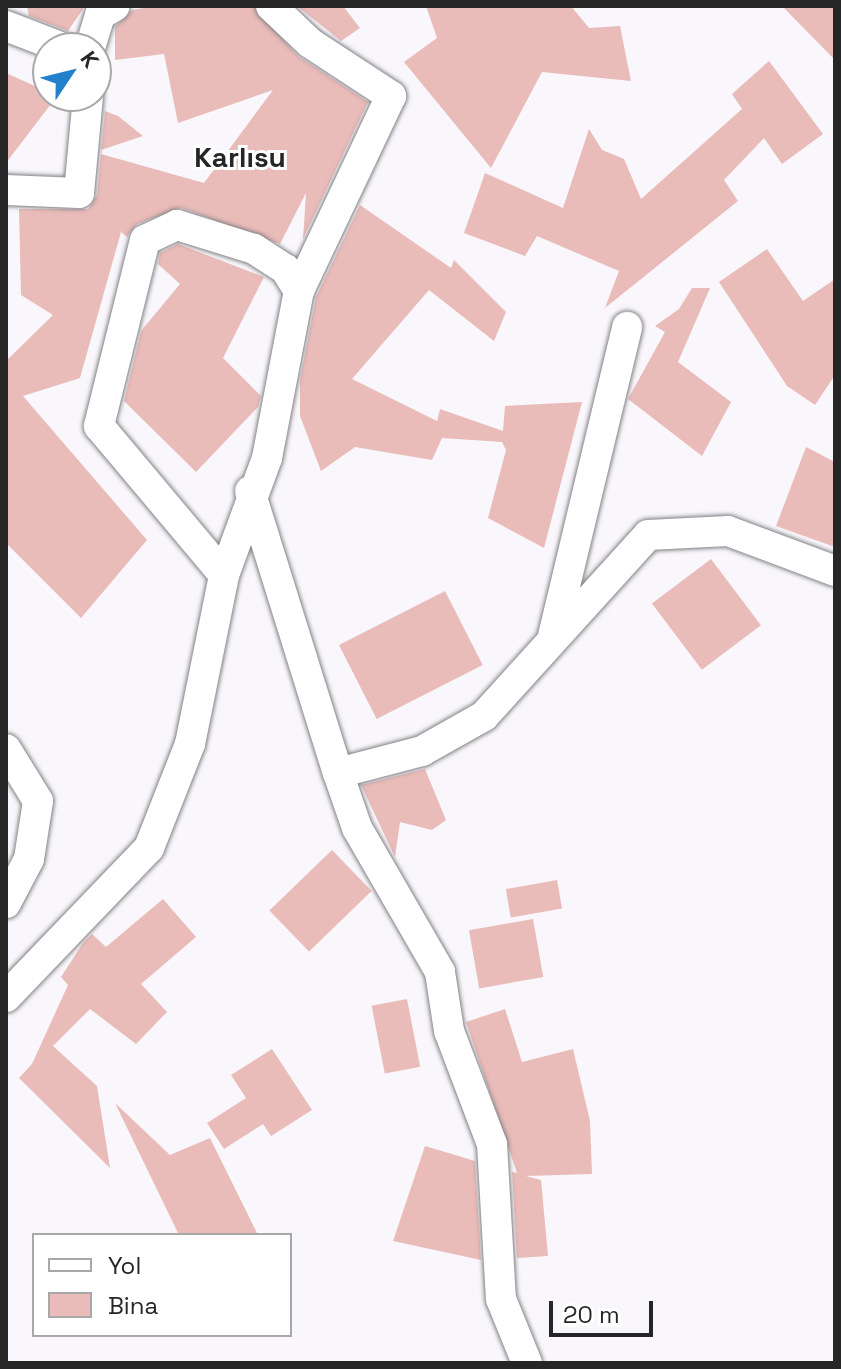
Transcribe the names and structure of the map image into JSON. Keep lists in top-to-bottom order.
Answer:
{
  "districts": ["Karlısu"],
  "legend": ["Yol", "Bina"],
  "scale_bar": "20 m",
  "north": "top right"
}
